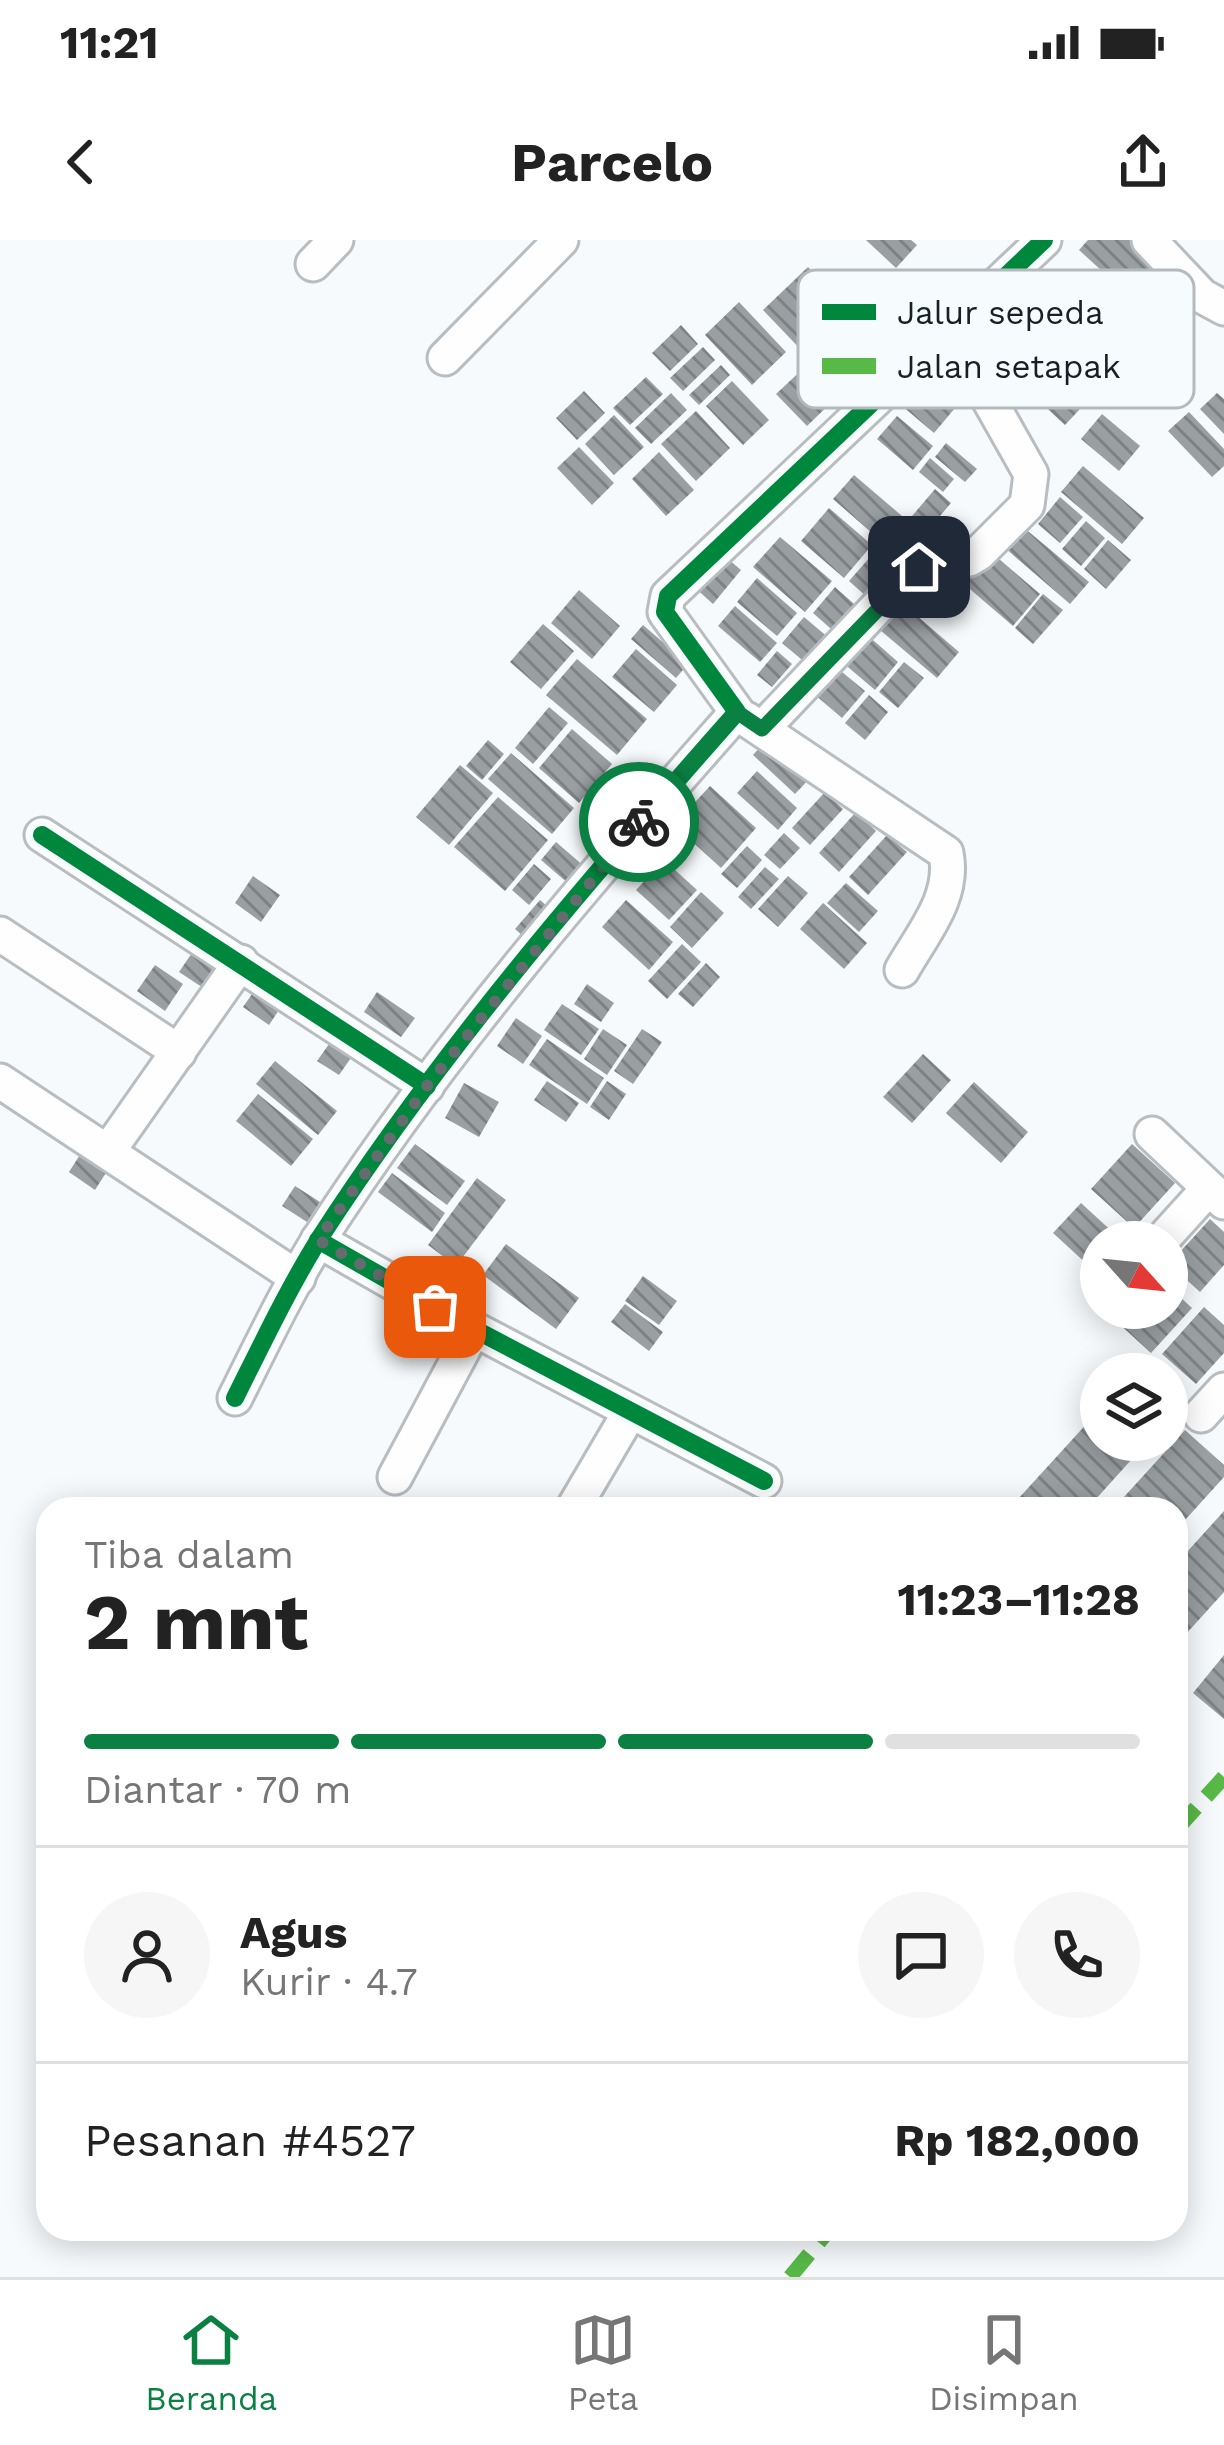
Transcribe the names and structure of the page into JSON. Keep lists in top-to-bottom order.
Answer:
{
  "legend": ["Jalur sepeda", "Jalan setapak"],
  "north": "bottom right",
  "page": {
    "status": "11:21",
    "header": "Parcelo",
    "heading": ["2 mnt", "Tiba dalam", "11:23–11:28"],
    "panel": [
      "Agus",
      "Kurir · 4.7",
      "Pesanan #4527",
      "Rp 182,000"
    ],
    "bar": "Diantar · 70 m",
    "tabs": ["Beranda", "Peta", "Disimpan"]
  }
}
